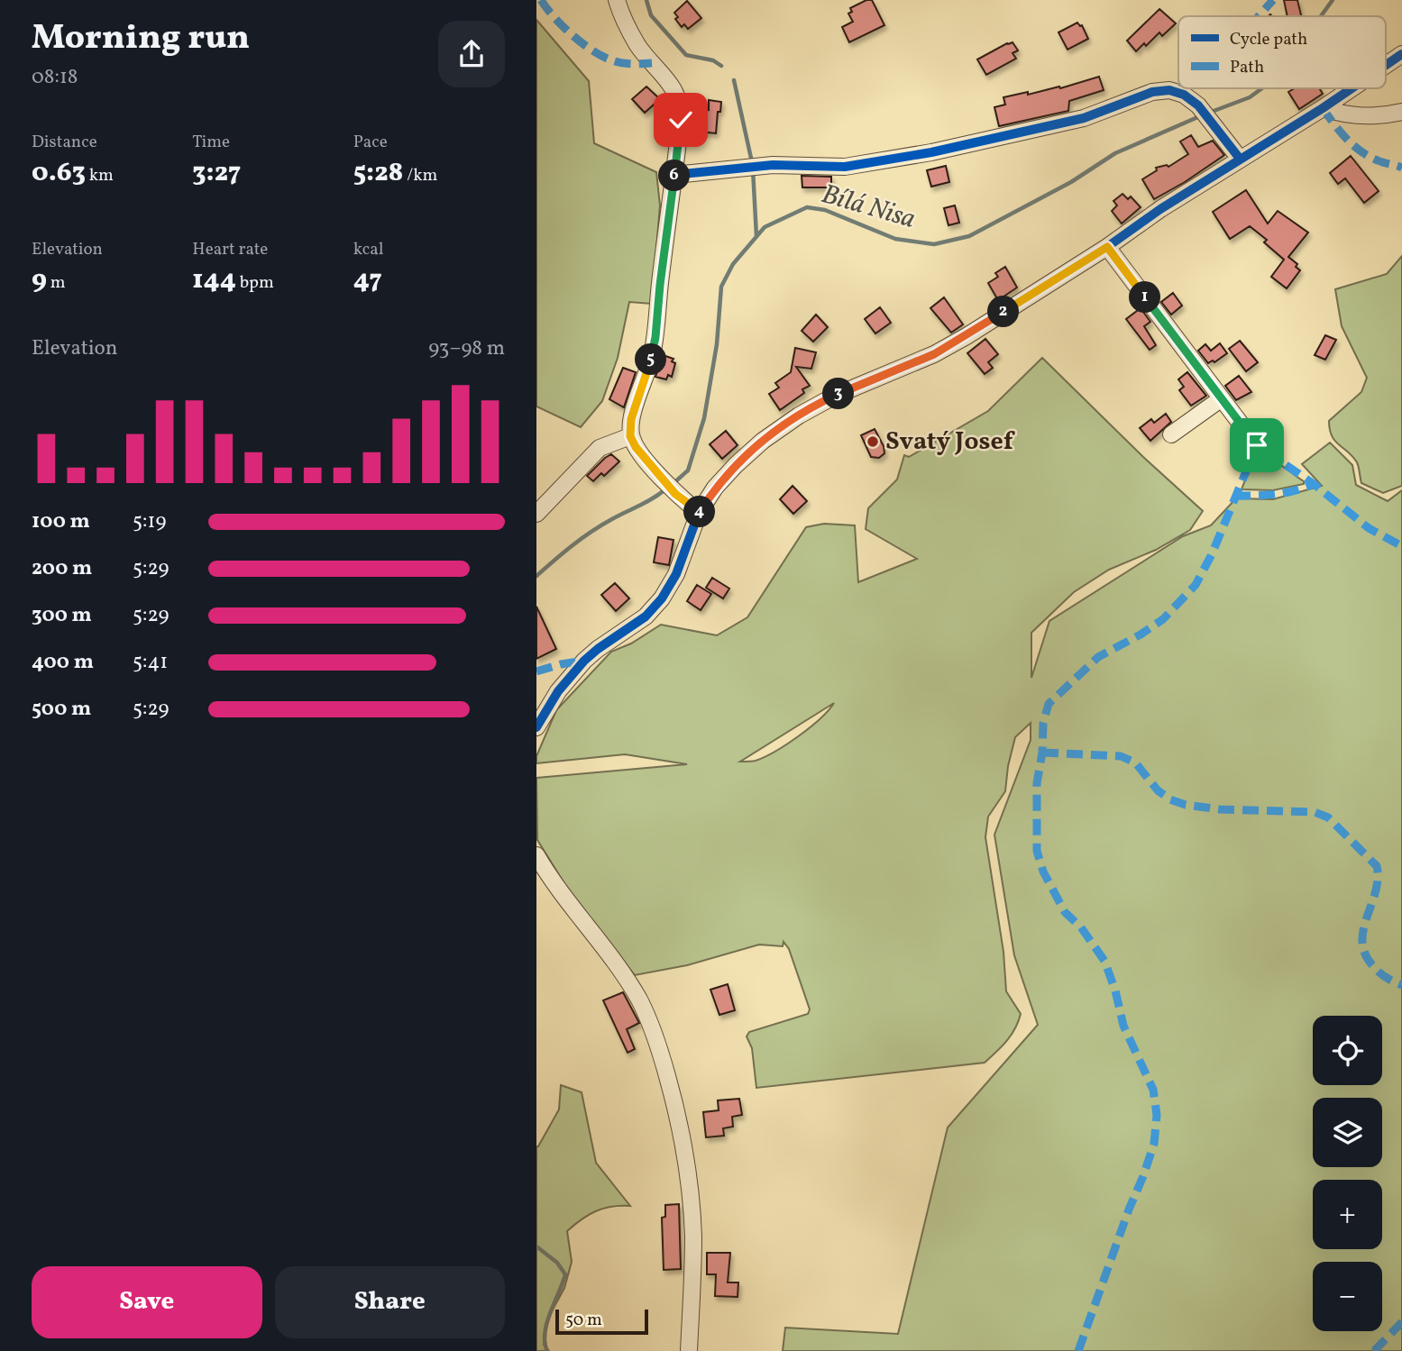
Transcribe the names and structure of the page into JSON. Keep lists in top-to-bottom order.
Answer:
{
  "water": ["Bílá Nisa"],
  "places": ["Svatý Josef"],
  "legend": ["Cycle path", "Path"],
  "scale_bar": "50 m",
  "page": {
    "heading": ["Morning run", "08:18"],
    "stats": [
      ["Distance", "0.63 km"],
      ["Time", "3:27"],
      ["Pace", "5:28 /km"],
      ["Elevation", "9 m"],
      ["Heart rate", "144 bpm"],
      ["kcal", "47"]
    ],
    "pins": [
      "6",
      "1",
      "2",
      "5",
      "3",
      "4"
    ],
    "chart": ["Elevation", "93–98 m"],
    "list": [
      {
        "name": "100 m",
        "note": "5:19"
      },
      {
        "name": "200 m",
        "note": "5:29"
      },
      {
        "name": "300 m",
        "note": "5:29"
      },
      {
        "name": "400 m",
        "note": "5:41"
      },
      {
        "name": "500 m",
        "note": "5:29"
      }
    ],
    "map_buttons": ["+", "−"],
    "buttons": ["Save", "Share"],
    "scale": "50 m"
  }
}
